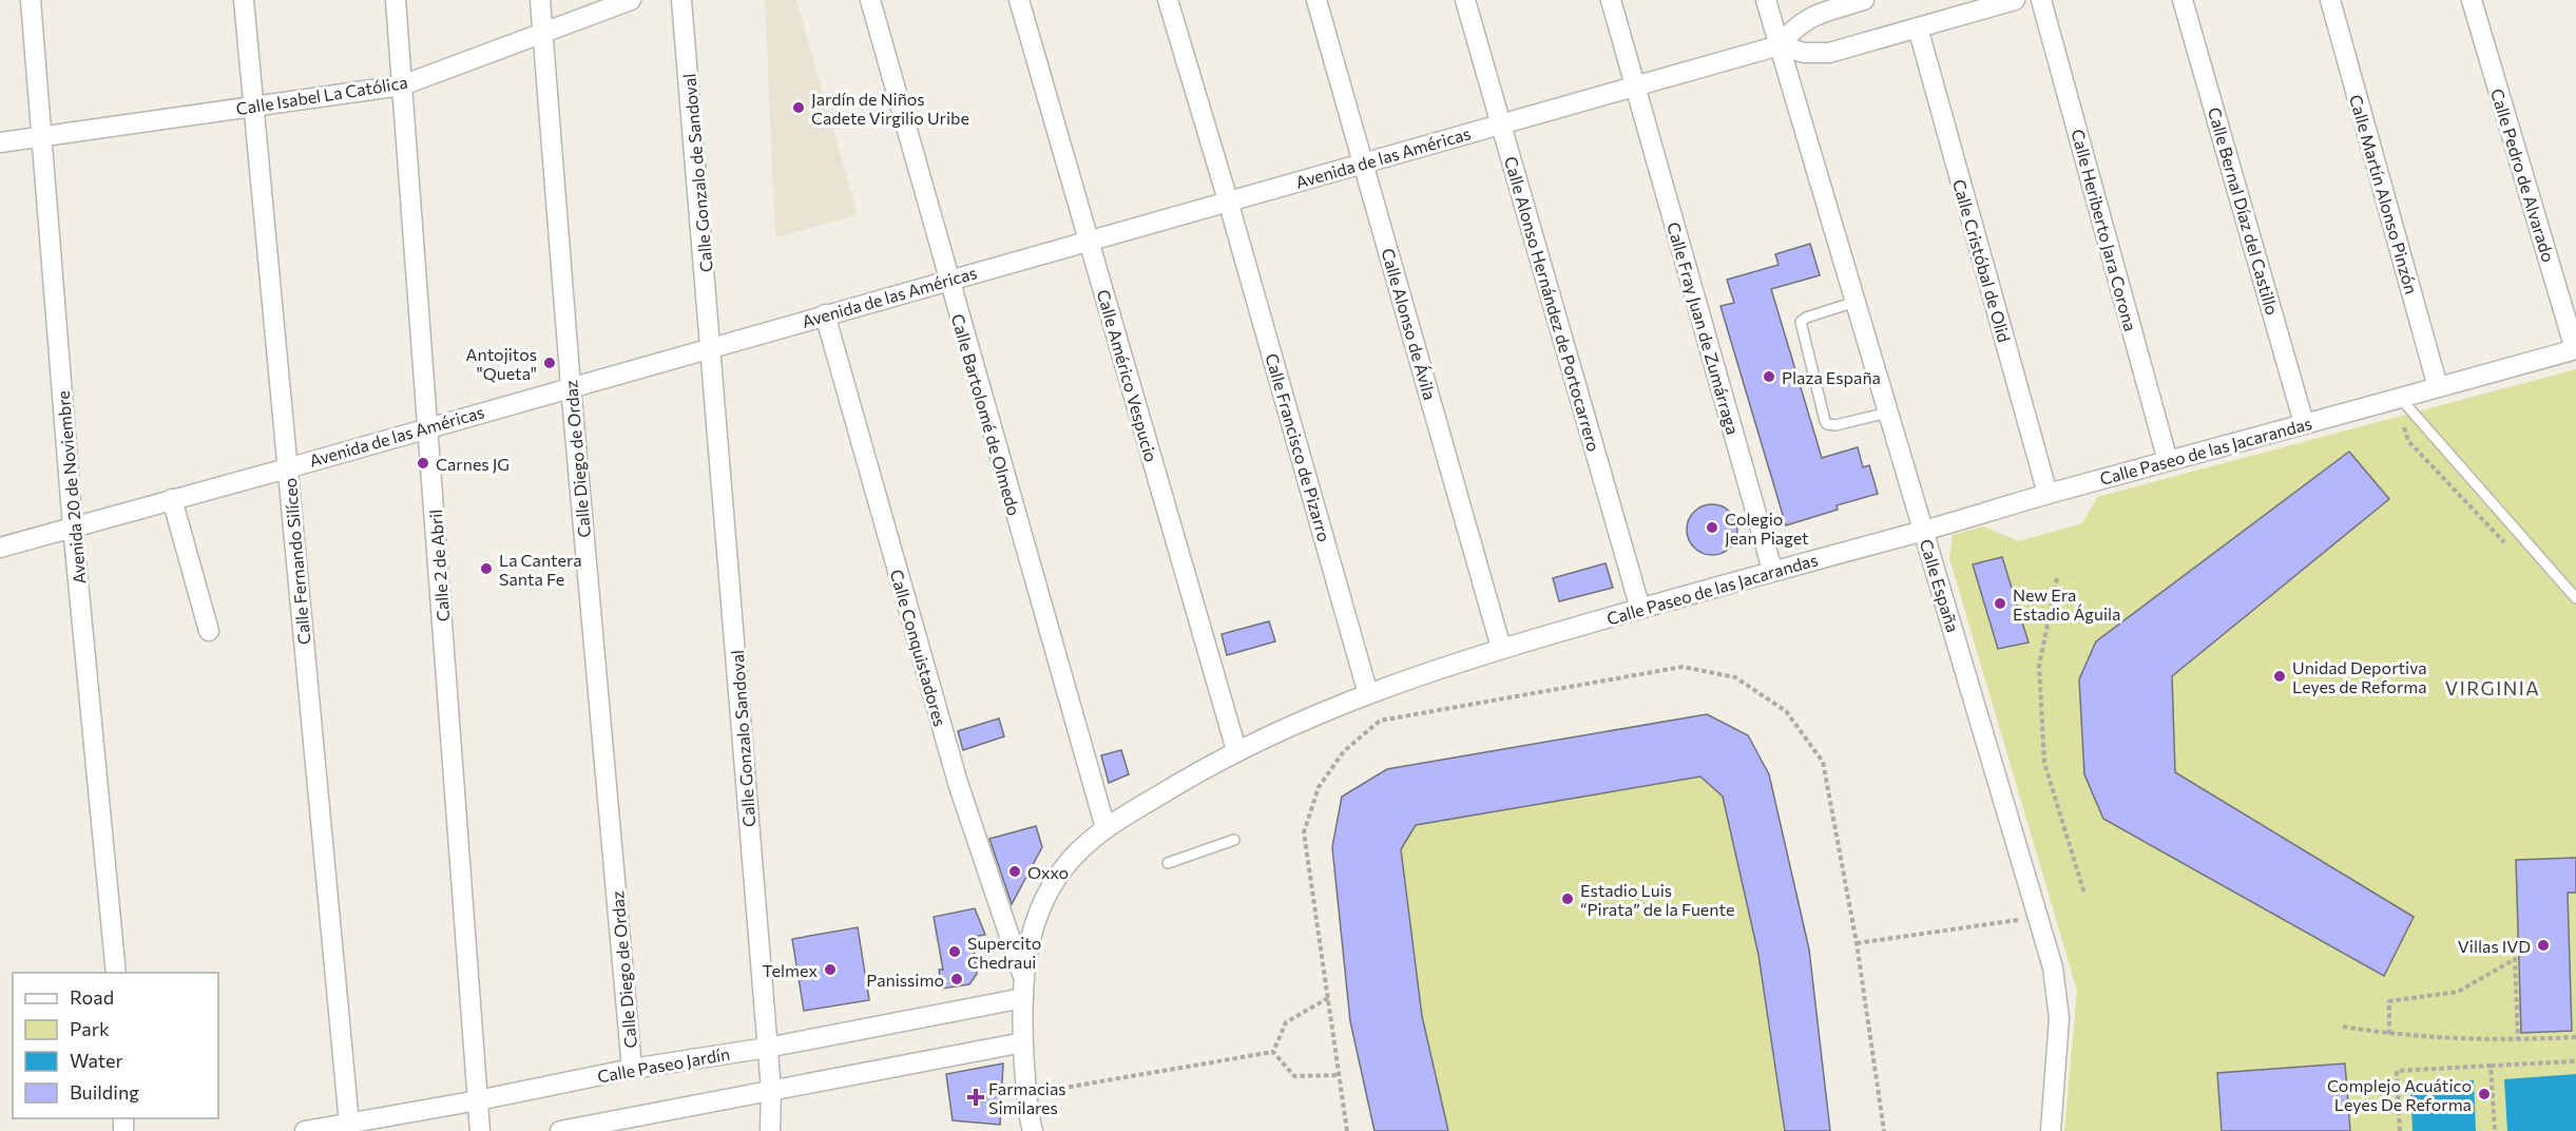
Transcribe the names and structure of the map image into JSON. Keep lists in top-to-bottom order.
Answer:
{
  "streets": {
    "street": [
      "Calle Isabel La Católica",
      "Avenida de las Américas",
      "Calle Gonzalo de Sandoval",
      "Calle Pedro de Alvarado",
      "Calle Martín Alonso Pinzón",
      "Calle Bernal Díaz del Castillo",
      "Calle Heriberto Jara Corona",
      "Calle Cristóbal de Olid",
      "Calle Alonso Hernández de Portocarrero",
      "Calle Alonso de Ávila",
      "Calle Fray Juan de Zumárraga",
      "Calle Américo Vespucio",
      "Calle Bartolomé de Olmedo",
      "Calle Francisco de Pizarro",
      "Calle Paseo de las Jacarandas",
      "Calle Diego de Ordaz",
      "Avenida 20 de Noviembre",
      "Calle Fernando Silíceo",
      "Calle 2 de Abril",
      "Calle España",
      "Calle Conquistadores",
      "Calle Gonzalo Sandoval",
      "Calle Paseo Jardín"
    ]
  },
  "crossings": [
    ["Calle Isabel La Católica", "Calle Diego de Ordaz"],
    ["Calle Isabel La Católica", "Avenida 20 de Noviembre"],
    ["Calle Isabel La Católica", "Calle Fernando Silíceo"],
    ["Calle Isabel La Católica", "Calle 2 de Abril"],
    ["Avenida de las Américas", "Calle Gonzalo de Sandoval"],
    ["Avenida de las Américas", "Calle Cristóbal de Olid"],
    ["Avenida de las Américas", "Calle Alonso Hernández de Portocarrero"],
    ["Avenida de las Américas", "Calle Alonso de Ávila"],
    ["Avenida de las Américas", "Calle Fray Juan de Zumárraga"],
    ["Avenida de las Américas", "Calle Américo Vespucio"],
    ["Avenida de las Américas", "Calle Bartolomé de Olmedo"],
    ["Avenida de las Américas", "Calle Francisco de Pizarro"],
    ["Avenida de las Américas", "Calle Diego de Ordaz"],
    ["Avenida de las Américas", "Avenida 20 de Noviembre"],
    ["Avenida de las Américas", "Calle Fernando Silíceo"],
    ["Avenida de las Américas", "Calle 2 de Abril"],
    ["Avenida de las Américas", "Calle España"],
    ["Avenida de las Américas", "Calle Conquistadores"],
    ["Avenida de las Américas", "Calle Gonzalo Sandoval"],
    ["Calle Gonzalo de Sandoval", "Calle Gonzalo Sandoval"],
    ["Calle Pedro de Alvarado", "Calle Paseo de las Jacarandas"],
    ["Calle Martín Alonso Pinzón", "Calle Paseo de las Jacarandas"],
    ["Calle Bernal Díaz del Castillo", "Calle Paseo de las Jacarandas"],
    ["Calle Heriberto Jara Corona", "Calle Paseo de las Jacarandas"],
    ["Calle Cristóbal de Olid", "Calle Paseo de las Jacarandas"],
    ["Calle Alonso Hernández de Portocarrero", "Calle Paseo de las Jacarandas"],
    ["Calle Alonso de Ávila", "Calle Paseo de las Jacarandas"],
    ["Calle Fray Juan de Zumárraga", "Calle Paseo de las Jacarandas"],
    ["Calle Américo Vespucio", "Calle Paseo de las Jacarandas"],
    ["Calle Bartolomé de Olmedo", "Calle Paseo de las Jacarandas"],
    ["Calle Francisco de Pizarro", "Calle Paseo de las Jacarandas"],
    ["Calle Paseo de las Jacarandas", "Calle España"],
    ["Calle Paseo de las Jacarandas", "Calle Conquistadores"],
    ["Calle Paseo de las Jacarandas", "Calle Paseo Jardín"],
    ["Calle Diego de Ordaz", "Calle Paseo Jardín"],
    ["Calle Fernando Silíceo", "Calle Paseo Jardín"],
    ["Calle 2 de Abril", "Calle Paseo Jardín"],
    ["Calle Conquistadores", "Calle Paseo Jardín"],
    ["Calle Gonzalo Sandoval", "Calle Paseo Jardín"]
  ],
  "districts": ["VIRGINIA"],
  "places": {
    "other": [
      "Jardín de Niños Cadete Virgilio Uribe",
      "Antojitos \"Queta\"",
      "Plaza España",
      "Carnes JG",
      "Colegio Jean Piaget",
      "La Cantera Santa Fe",
      "New Era Estadio Águila",
      "Unidad Deportiva Leyes de Reforma",
      "Oxxo",
      "Estadio Luis “Pirata” de la Fuente",
      "Villas IVD",
      "Supercito Chedraui",
      "Telmex",
      "Panissimo",
      "Complejo Acuático Leyes De Reforma"
    ],
    "health": ["Farmacias Similares"]
  },
  "legend": [
    "Road",
    "Park",
    "Water",
    "Building"
  ]
}
